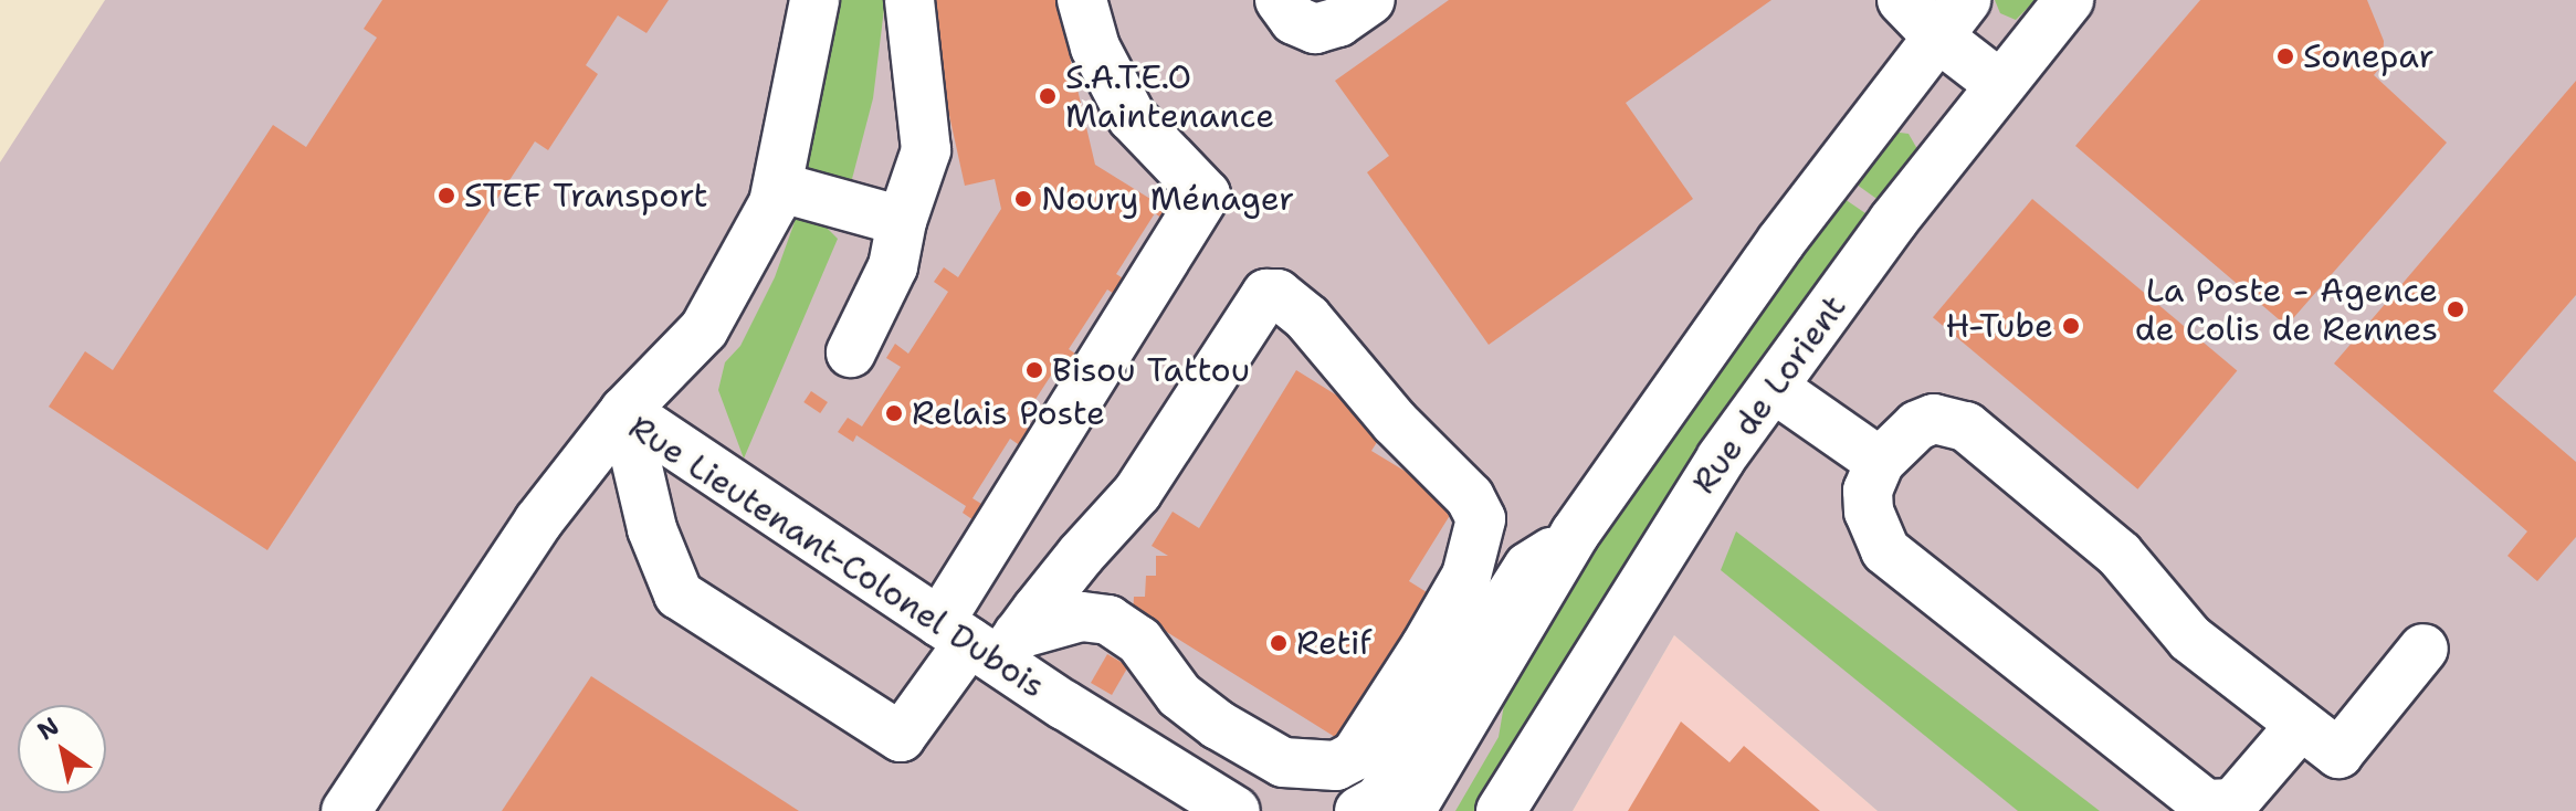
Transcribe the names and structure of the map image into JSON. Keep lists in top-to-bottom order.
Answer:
{
  "streets": {
    "street": ["Rue de Lorient", "Rue Lieutenant-Colonel Dubois"]
  },
  "places": [
    "Sonepar",
    "S.A.T.E.O Maintenance",
    "STEF Transport",
    "Noury Ménager",
    "La Poste - Agence de Colis de Rennes",
    "H-Tube",
    "Bisou Tattou",
    "Relais Poste",
    "Retif"
  ],
  "north": "top left"
}
